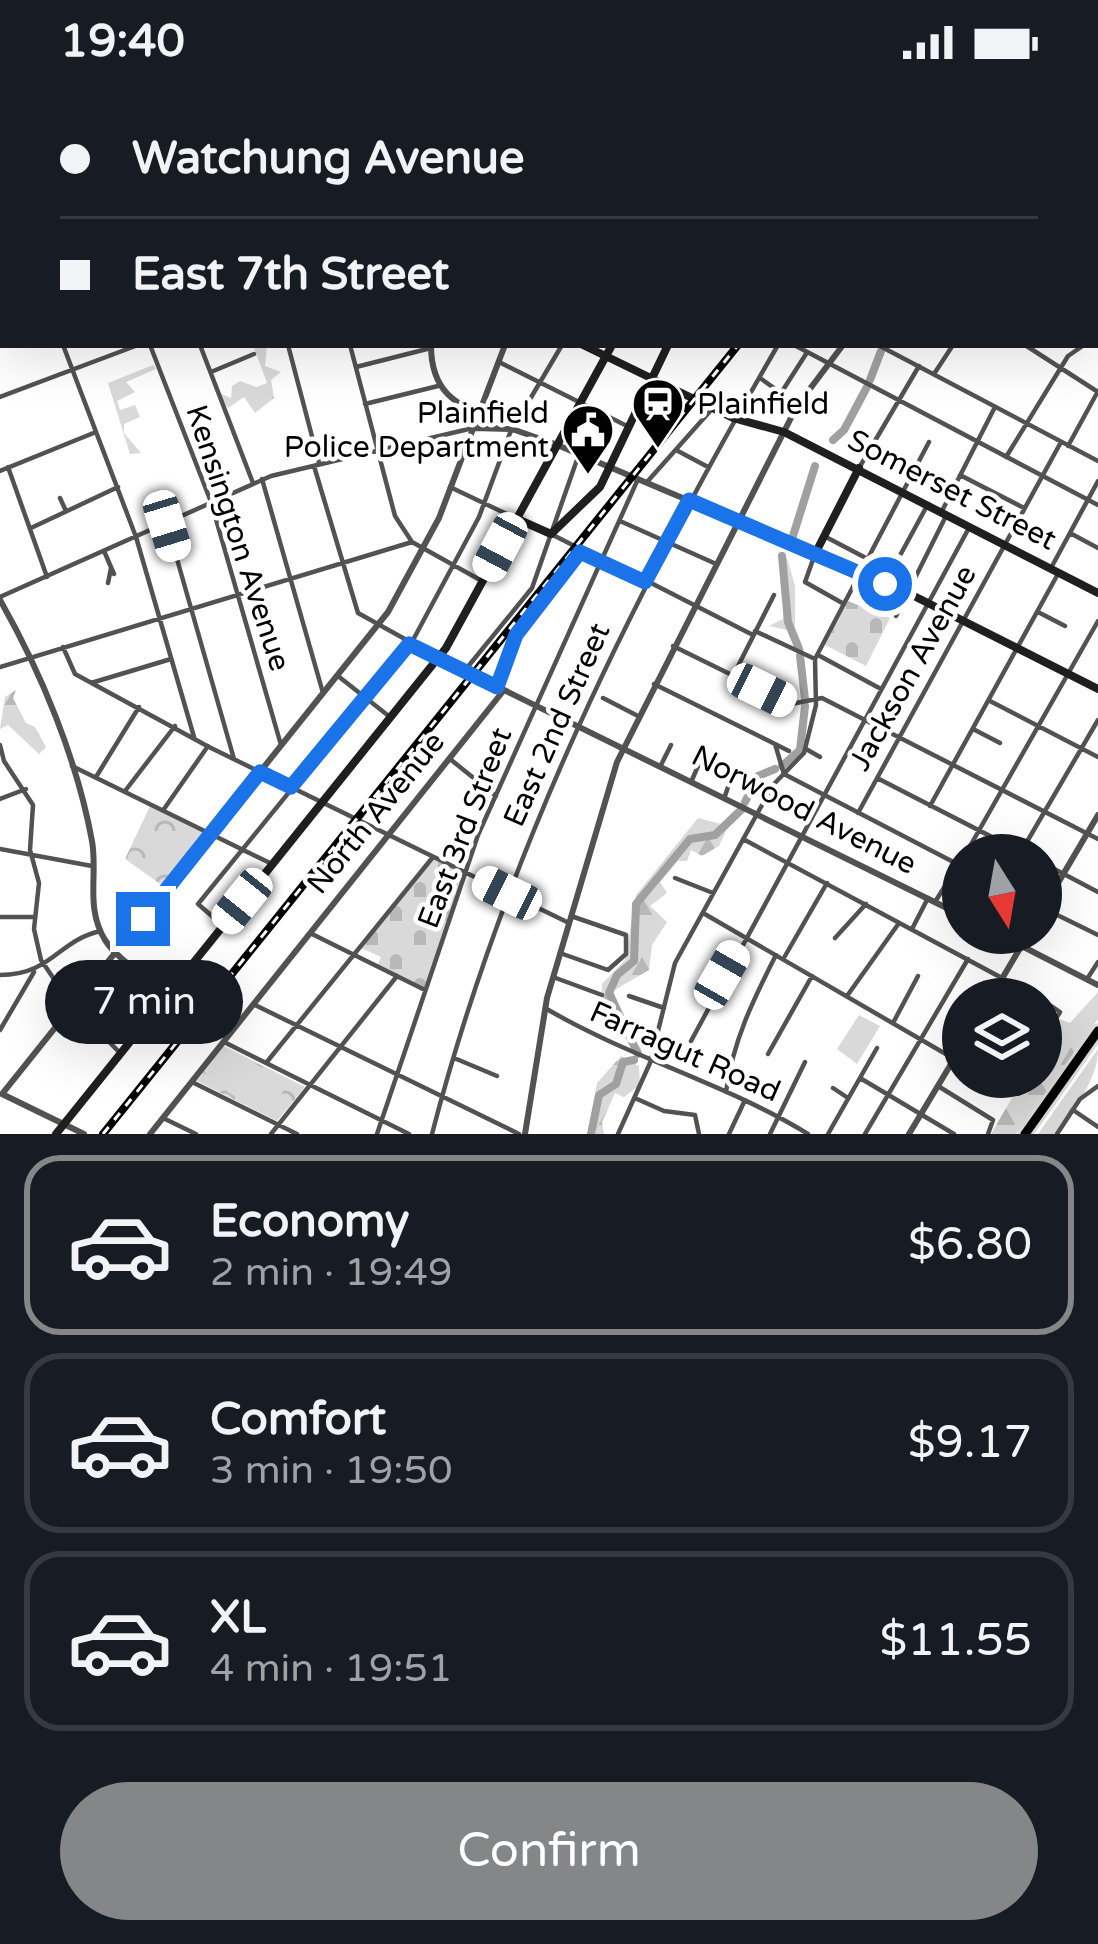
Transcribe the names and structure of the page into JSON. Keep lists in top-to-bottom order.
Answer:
{
  "streets": {
    "main road": ["Somerset Street"],
    "street": [
      "Kensington Avenue",
      "Jackson Avenue",
      "East 2nd Street",
      "Norwood Avenue",
      "North Avenue",
      "East 3rd Street",
      "Farragut Road"
    ]
  },
  "crossings": [
    ["Somerset Street", "Jackson Avenue"],
    ["Somerset Street", "East 2nd Street"],
    ["East 2nd Street", "Norwood Avenue"],
    ["Norwood Avenue", "North Avenue"],
    ["Norwood Avenue", "East 3rd Street"]
  ],
  "places": {
    "station": ["Plainfield"],
    "public building": ["Plainfield Police Department"]
  },
  "north": "bottom",
  "page": {
    "status": "19:40",
    "banner": ["Watchung Avenue", "East 7th Street"],
    "bubble": "7 min",
    "list": [
      {
        "name": "Economy",
        "note": "2 min · 19:49",
        "value": "$6.80"
      },
      {
        "name": "Comfort",
        "note": "3 min · 19:50",
        "value": "$9.17"
      },
      {
        "name": "XL",
        "note": "4 min · 19:51",
        "value": "$11.55"
      }
    ],
    "buttons": "Confirm"
  }
}
